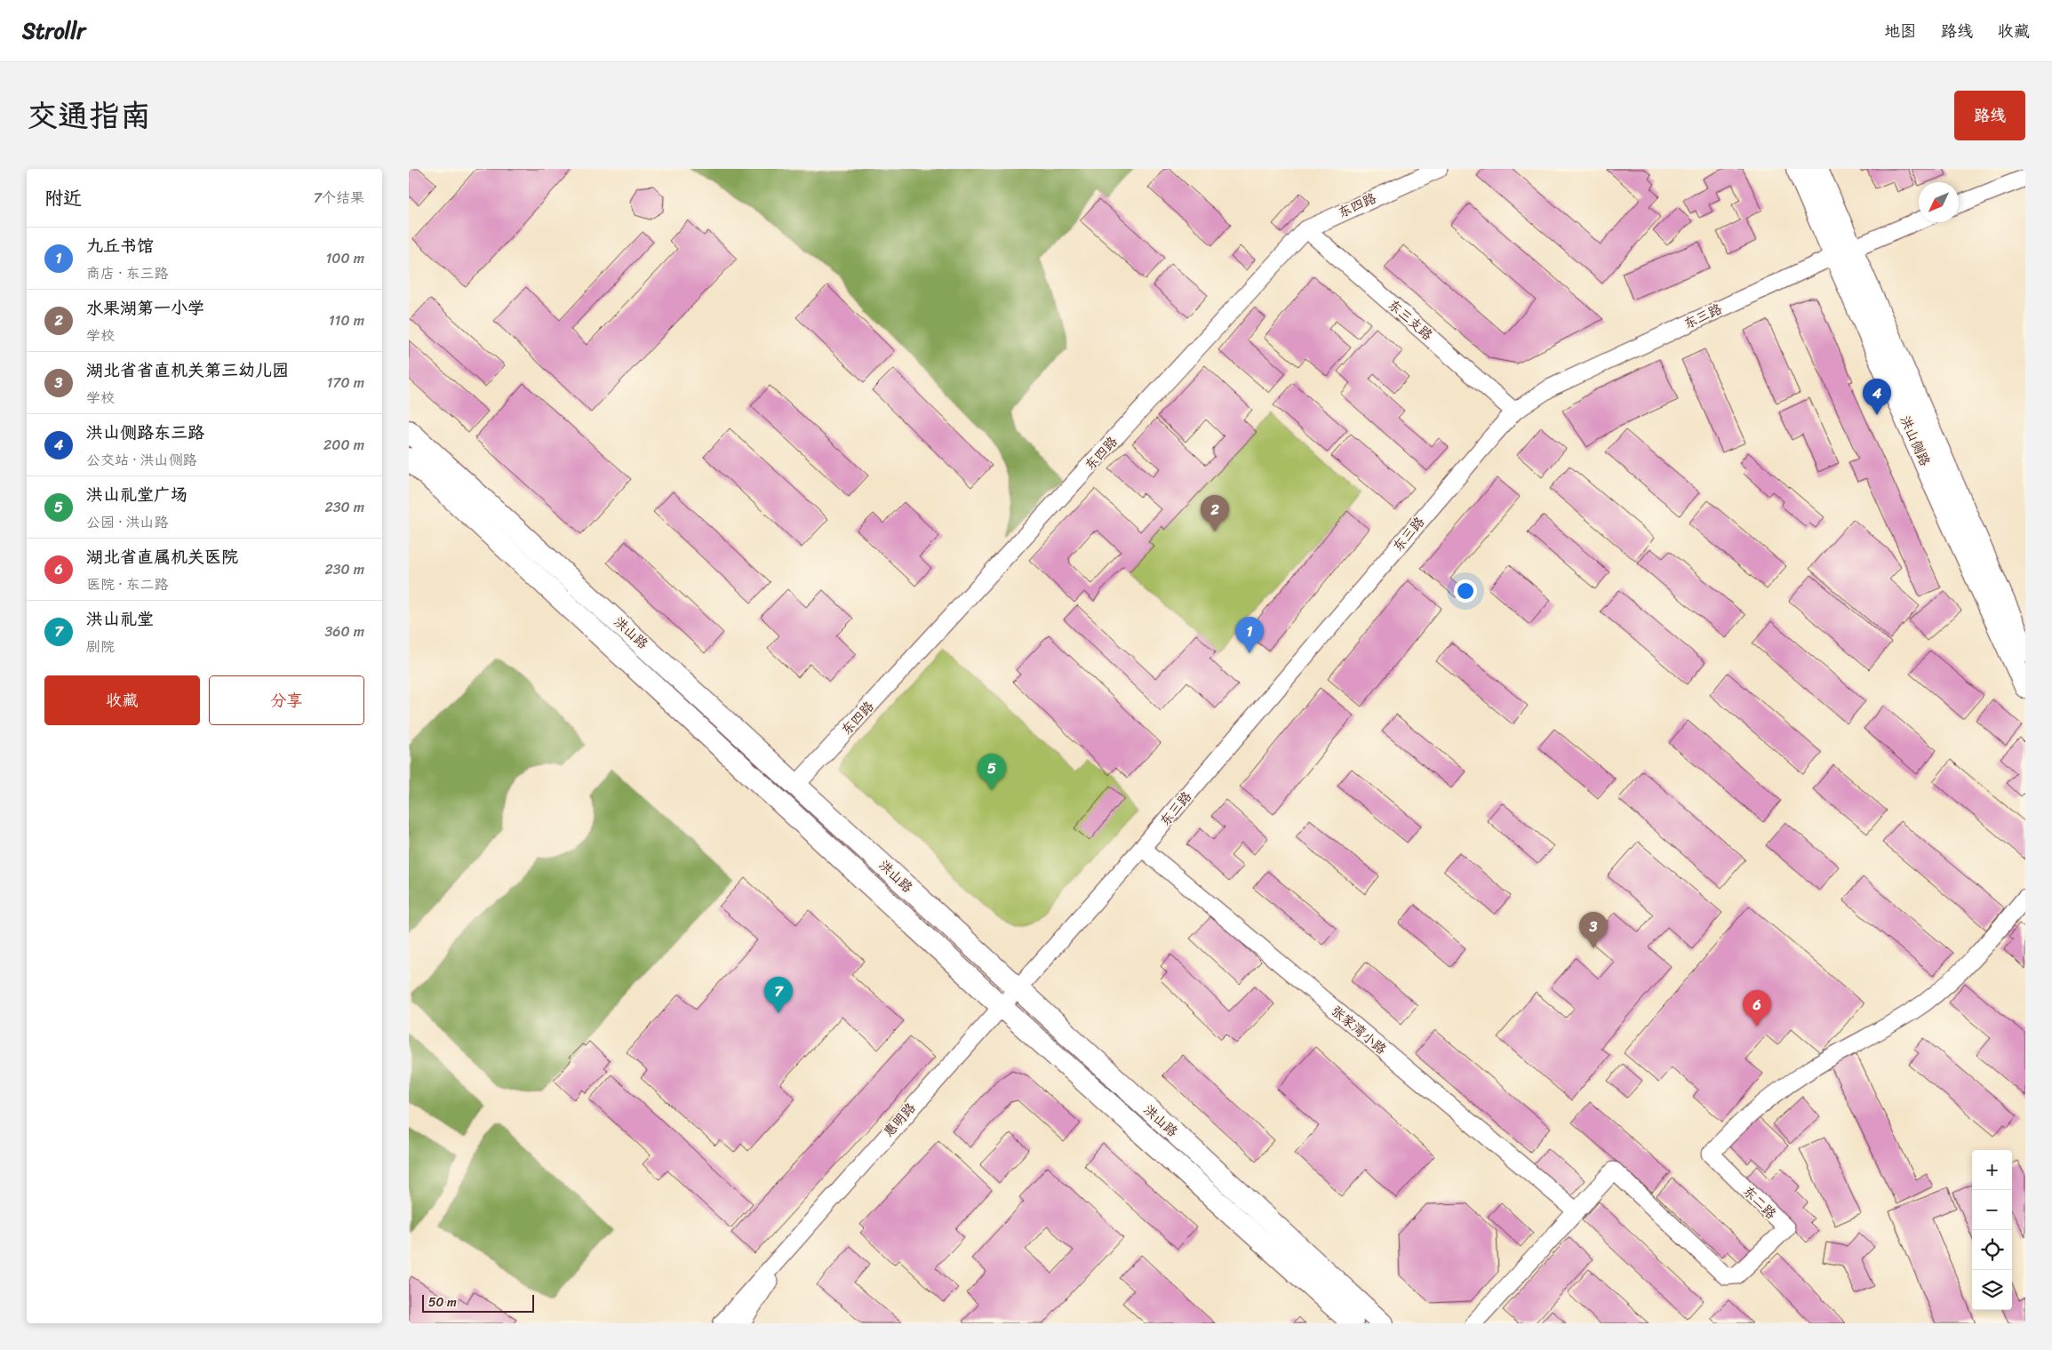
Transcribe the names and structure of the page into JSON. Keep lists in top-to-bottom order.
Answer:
{
  "streets": {
    "main road": ["洪山侧路", "洪山路"],
    "street": [
      "东四路",
      "东三路",
      "东三支路",
      "张家湾小路",
      "惠明路",
      "东二路"
    ]
  },
  "crossings": [
    ["东四路", "东三支路"],
    ["东四路", "洪山路"],
    ["东三路", "东三支路"],
    ["东三路", "洪山侧路"],
    ["东三路", "洪山路"],
    ["东三路", "张家湾小路"],
    ["东三路", "惠明路"],
    ["洪山路", "惠明路"],
    ["张家湾小路", "东二路"]
  ],
  "scale_bar": "50 m",
  "north": "bottom left",
  "page": {
    "header": "Strollr",
    "nav": ["地图", "路线", "收藏"],
    "title": "交通指南",
    "buttons": [
      "路线",
      ["收藏", "分享"]
    ],
    "heading": ["附近", "7个结果"],
    "list": [
      {
        "mark": "1",
        "name": "九丘书馆",
        "note": "商店 · 东三路",
        "value": "100 m"
      },
      {
        "mark": "2",
        "name": "水果湖第一小学",
        "note": "学校",
        "value": "110 m"
      },
      {
        "mark": "3",
        "name": "湖北省省直机关第三幼儿园",
        "note": "学校",
        "value": "170 m"
      },
      {
        "mark": "4",
        "name": "洪山侧路东三路",
        "note": "公交站 · 洪山侧路",
        "value": "200 m"
      },
      {
        "mark": "5",
        "name": "洪山礼堂广场",
        "note": "公园 · 洪山路",
        "value": "230 m"
      },
      {
        "mark": "6",
        "name": "湖北省直属机关医院",
        "note": "医院 · 东二路",
        "value": "230 m"
      },
      {
        "mark": "7",
        "name": "洪山礼堂",
        "note": "剧院",
        "value": "360 m"
      }
    ],
    "pins": [
      "4",
      "2",
      "1",
      "5",
      "3",
      "7",
      "6"
    ],
    "map_buttons": ["+", "−"],
    "scale": "50 m"
  }
}
